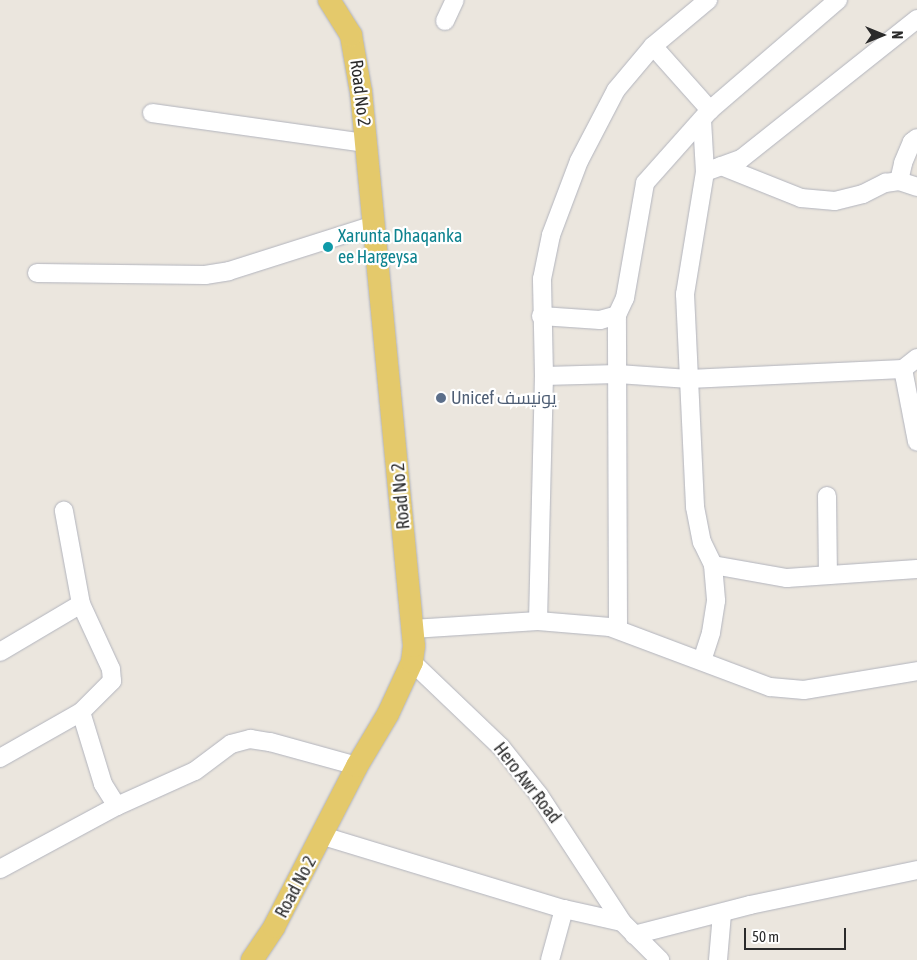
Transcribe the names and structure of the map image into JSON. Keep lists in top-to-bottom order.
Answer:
{
  "streets": {
    "main road": ["Road No 2"],
    "street": ["Hero Awr Road"]
  },
  "crossings": [
    ["Road No 2", "Hero Awr Road"]
  ],
  "places": ["Xarunta Dhaqanka ee Hargeysa", "Unicef يونيسف"],
  "scale_bar": "50 m",
  "north": "right"
}
